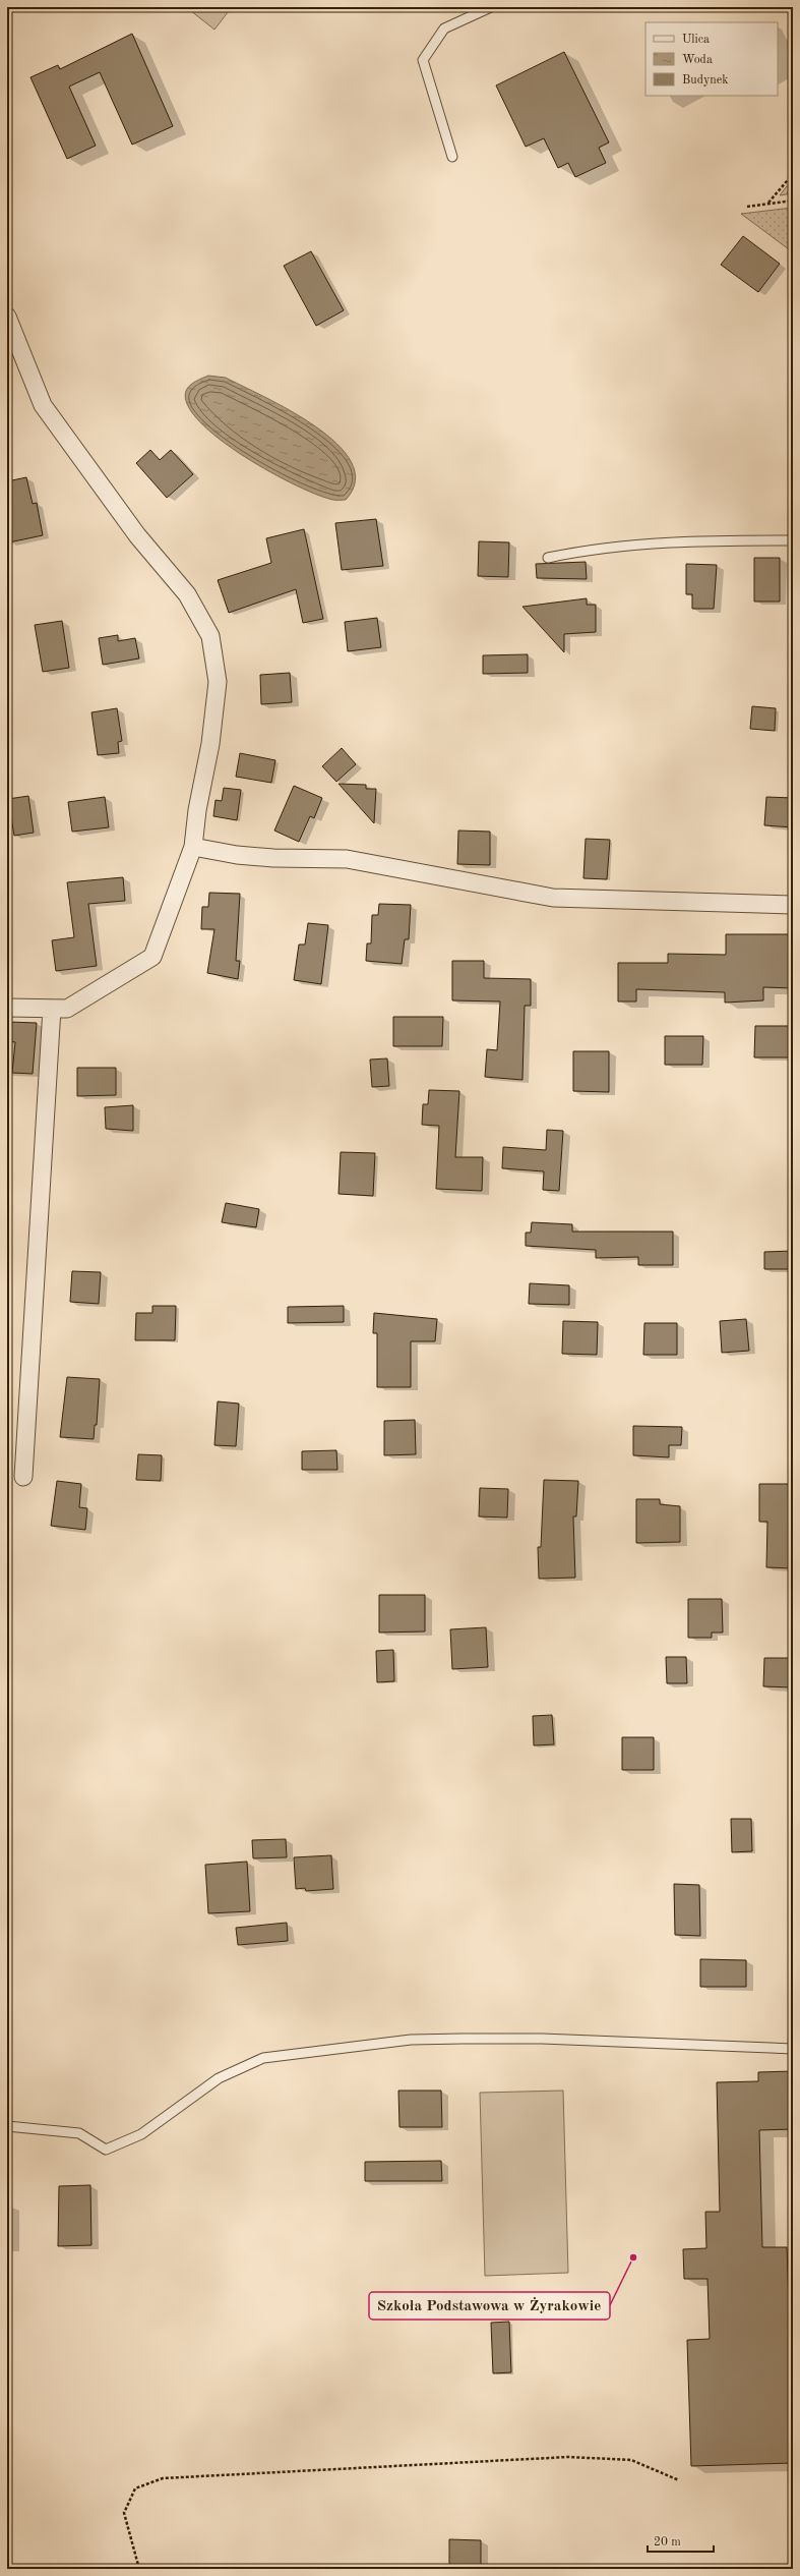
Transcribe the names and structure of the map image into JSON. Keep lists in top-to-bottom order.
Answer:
{
  "places": ["Szkoła Podstawowa w Żyrakowie"],
  "legend": ["Ulica", "Woda", "Budynek"],
  "scale_bar": "20 m"
}
